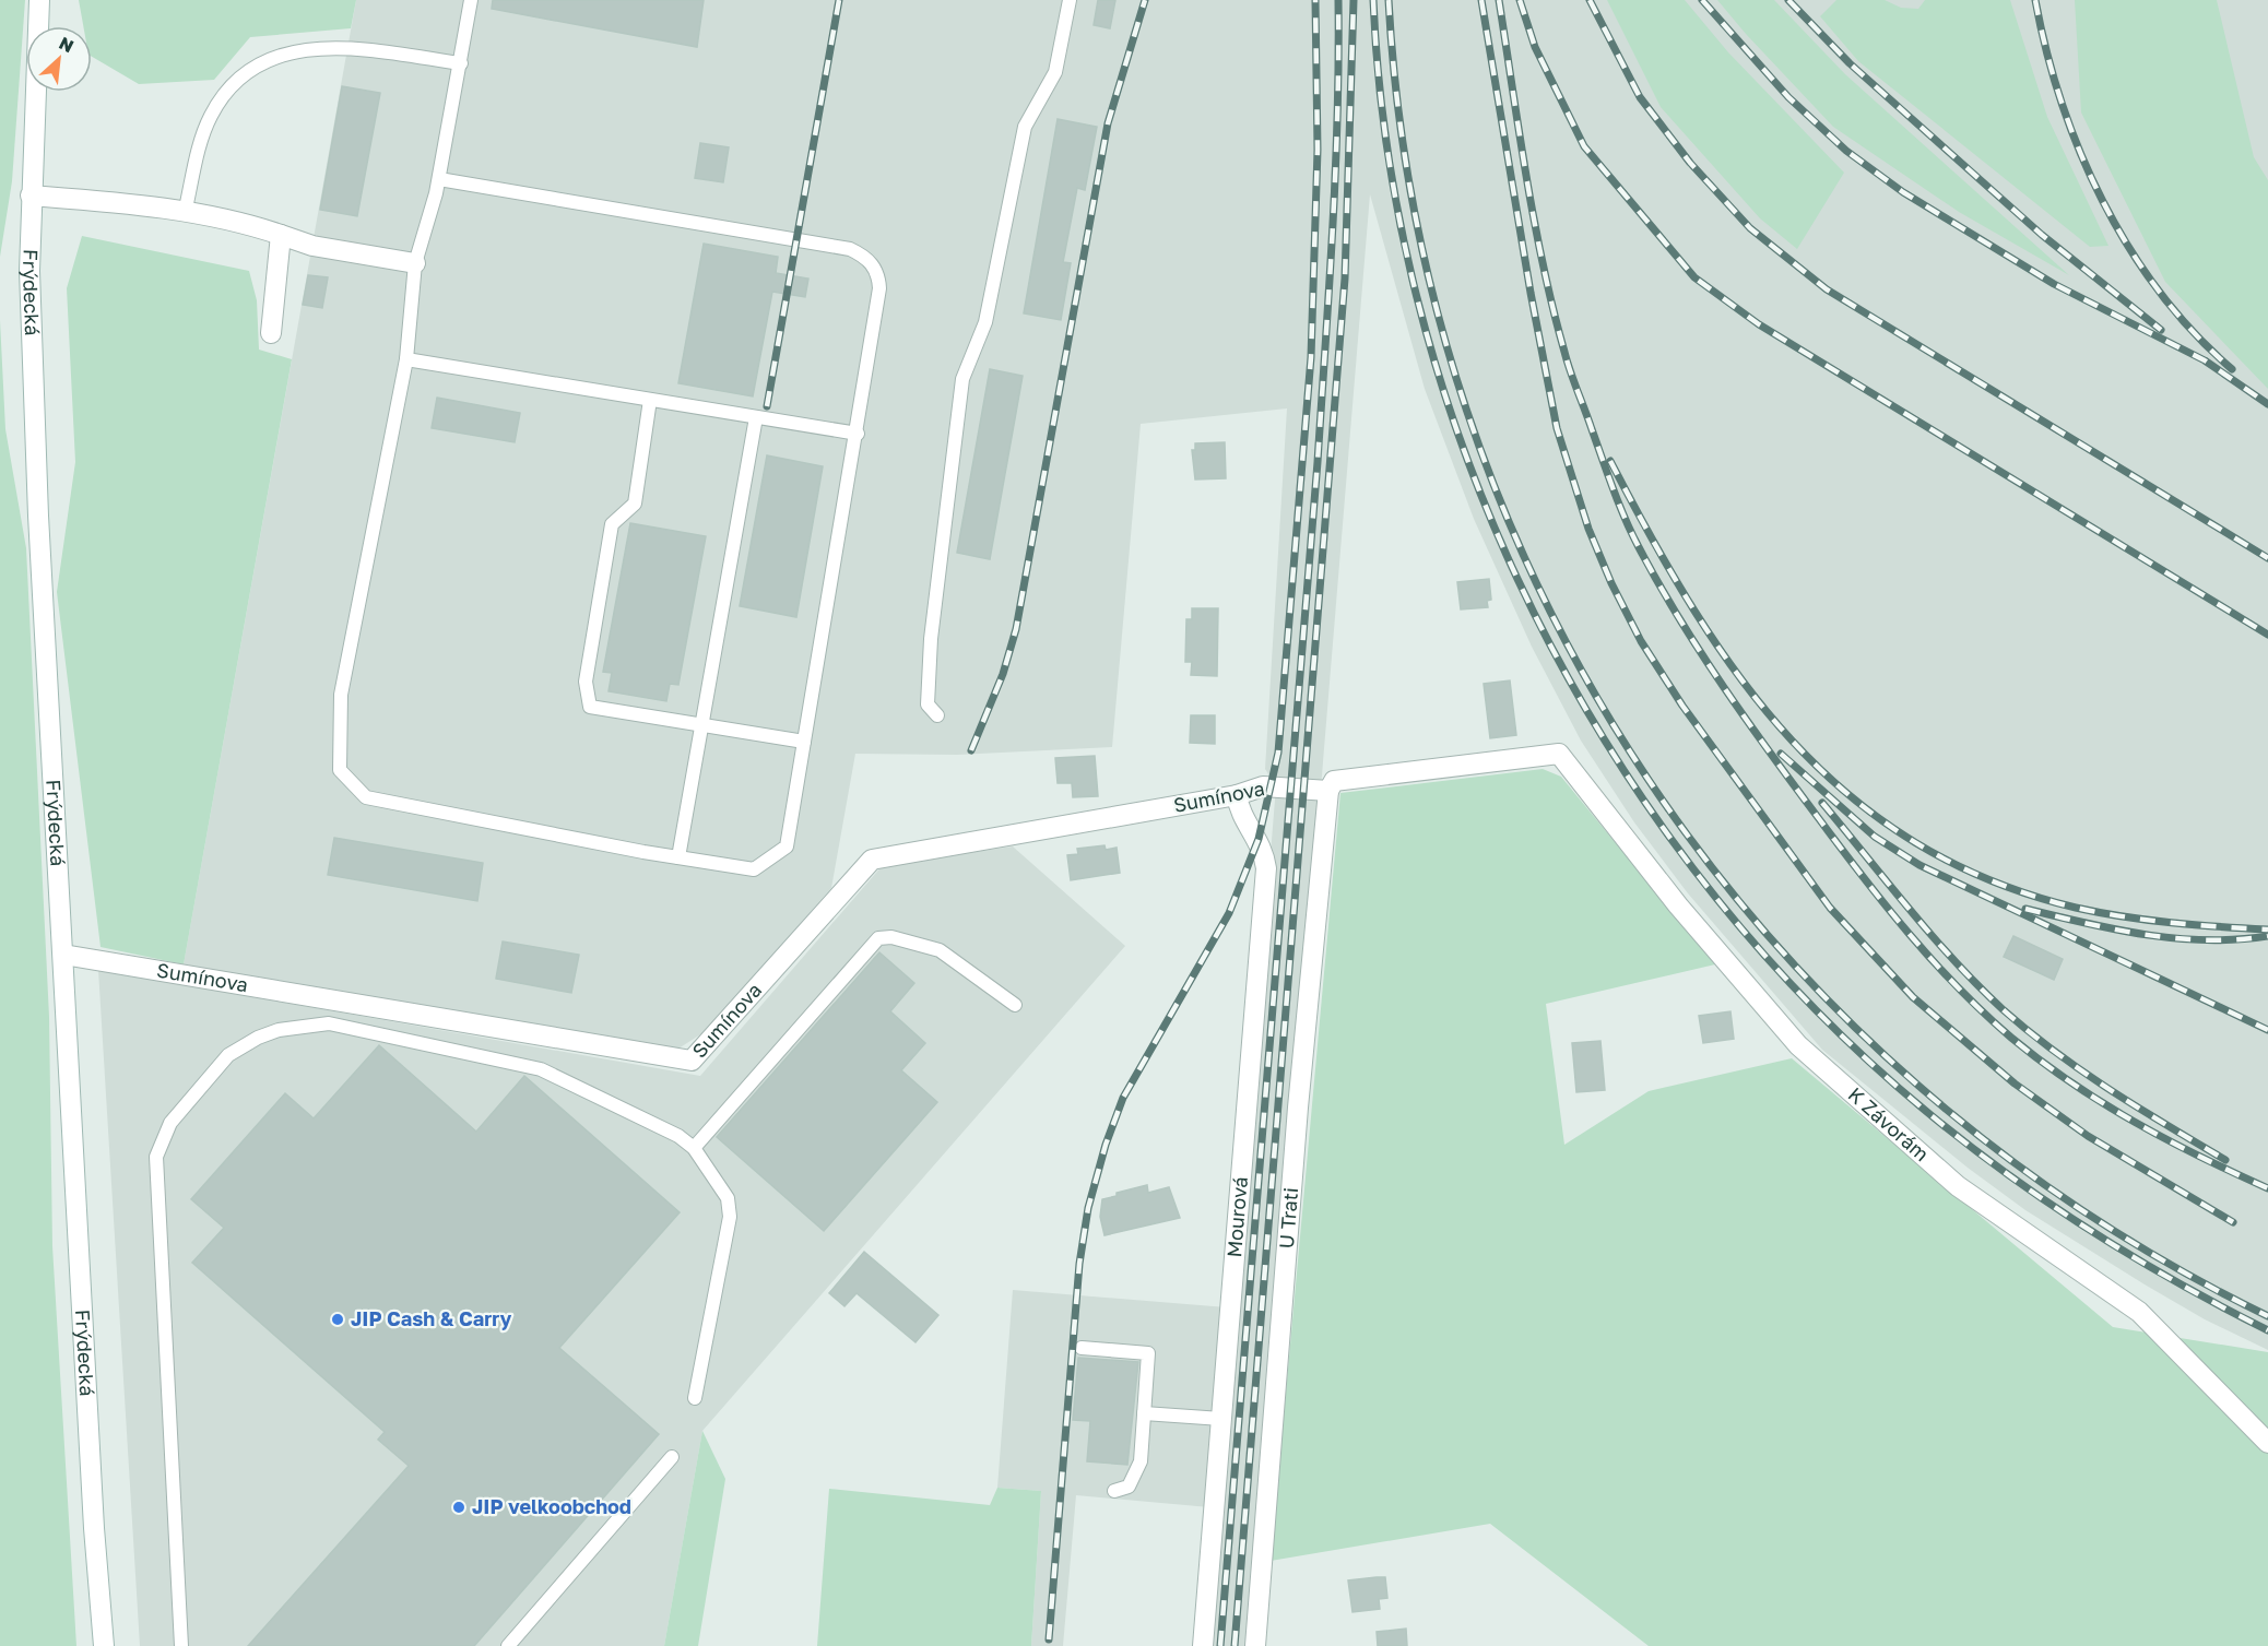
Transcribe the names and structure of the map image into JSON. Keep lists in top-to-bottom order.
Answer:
{
  "streets": {
    "street": [
      "Frýdecká",
      "Sumínova",
      "K Závorám",
      "Mourová",
      "U Trati"
    ]
  },
  "crossings": [
    ["Frýdecká", "Sumínova"],
    ["Sumínova", "K Závorám"],
    ["Sumínova", "Mourová"],
    ["Sumínova", "U Trati"],
    ["K Závorám", "U Trati"]
  ],
  "places": ["JIP Cash & Carry", "JIP velkoobchod"],
  "north": "top right"
}
